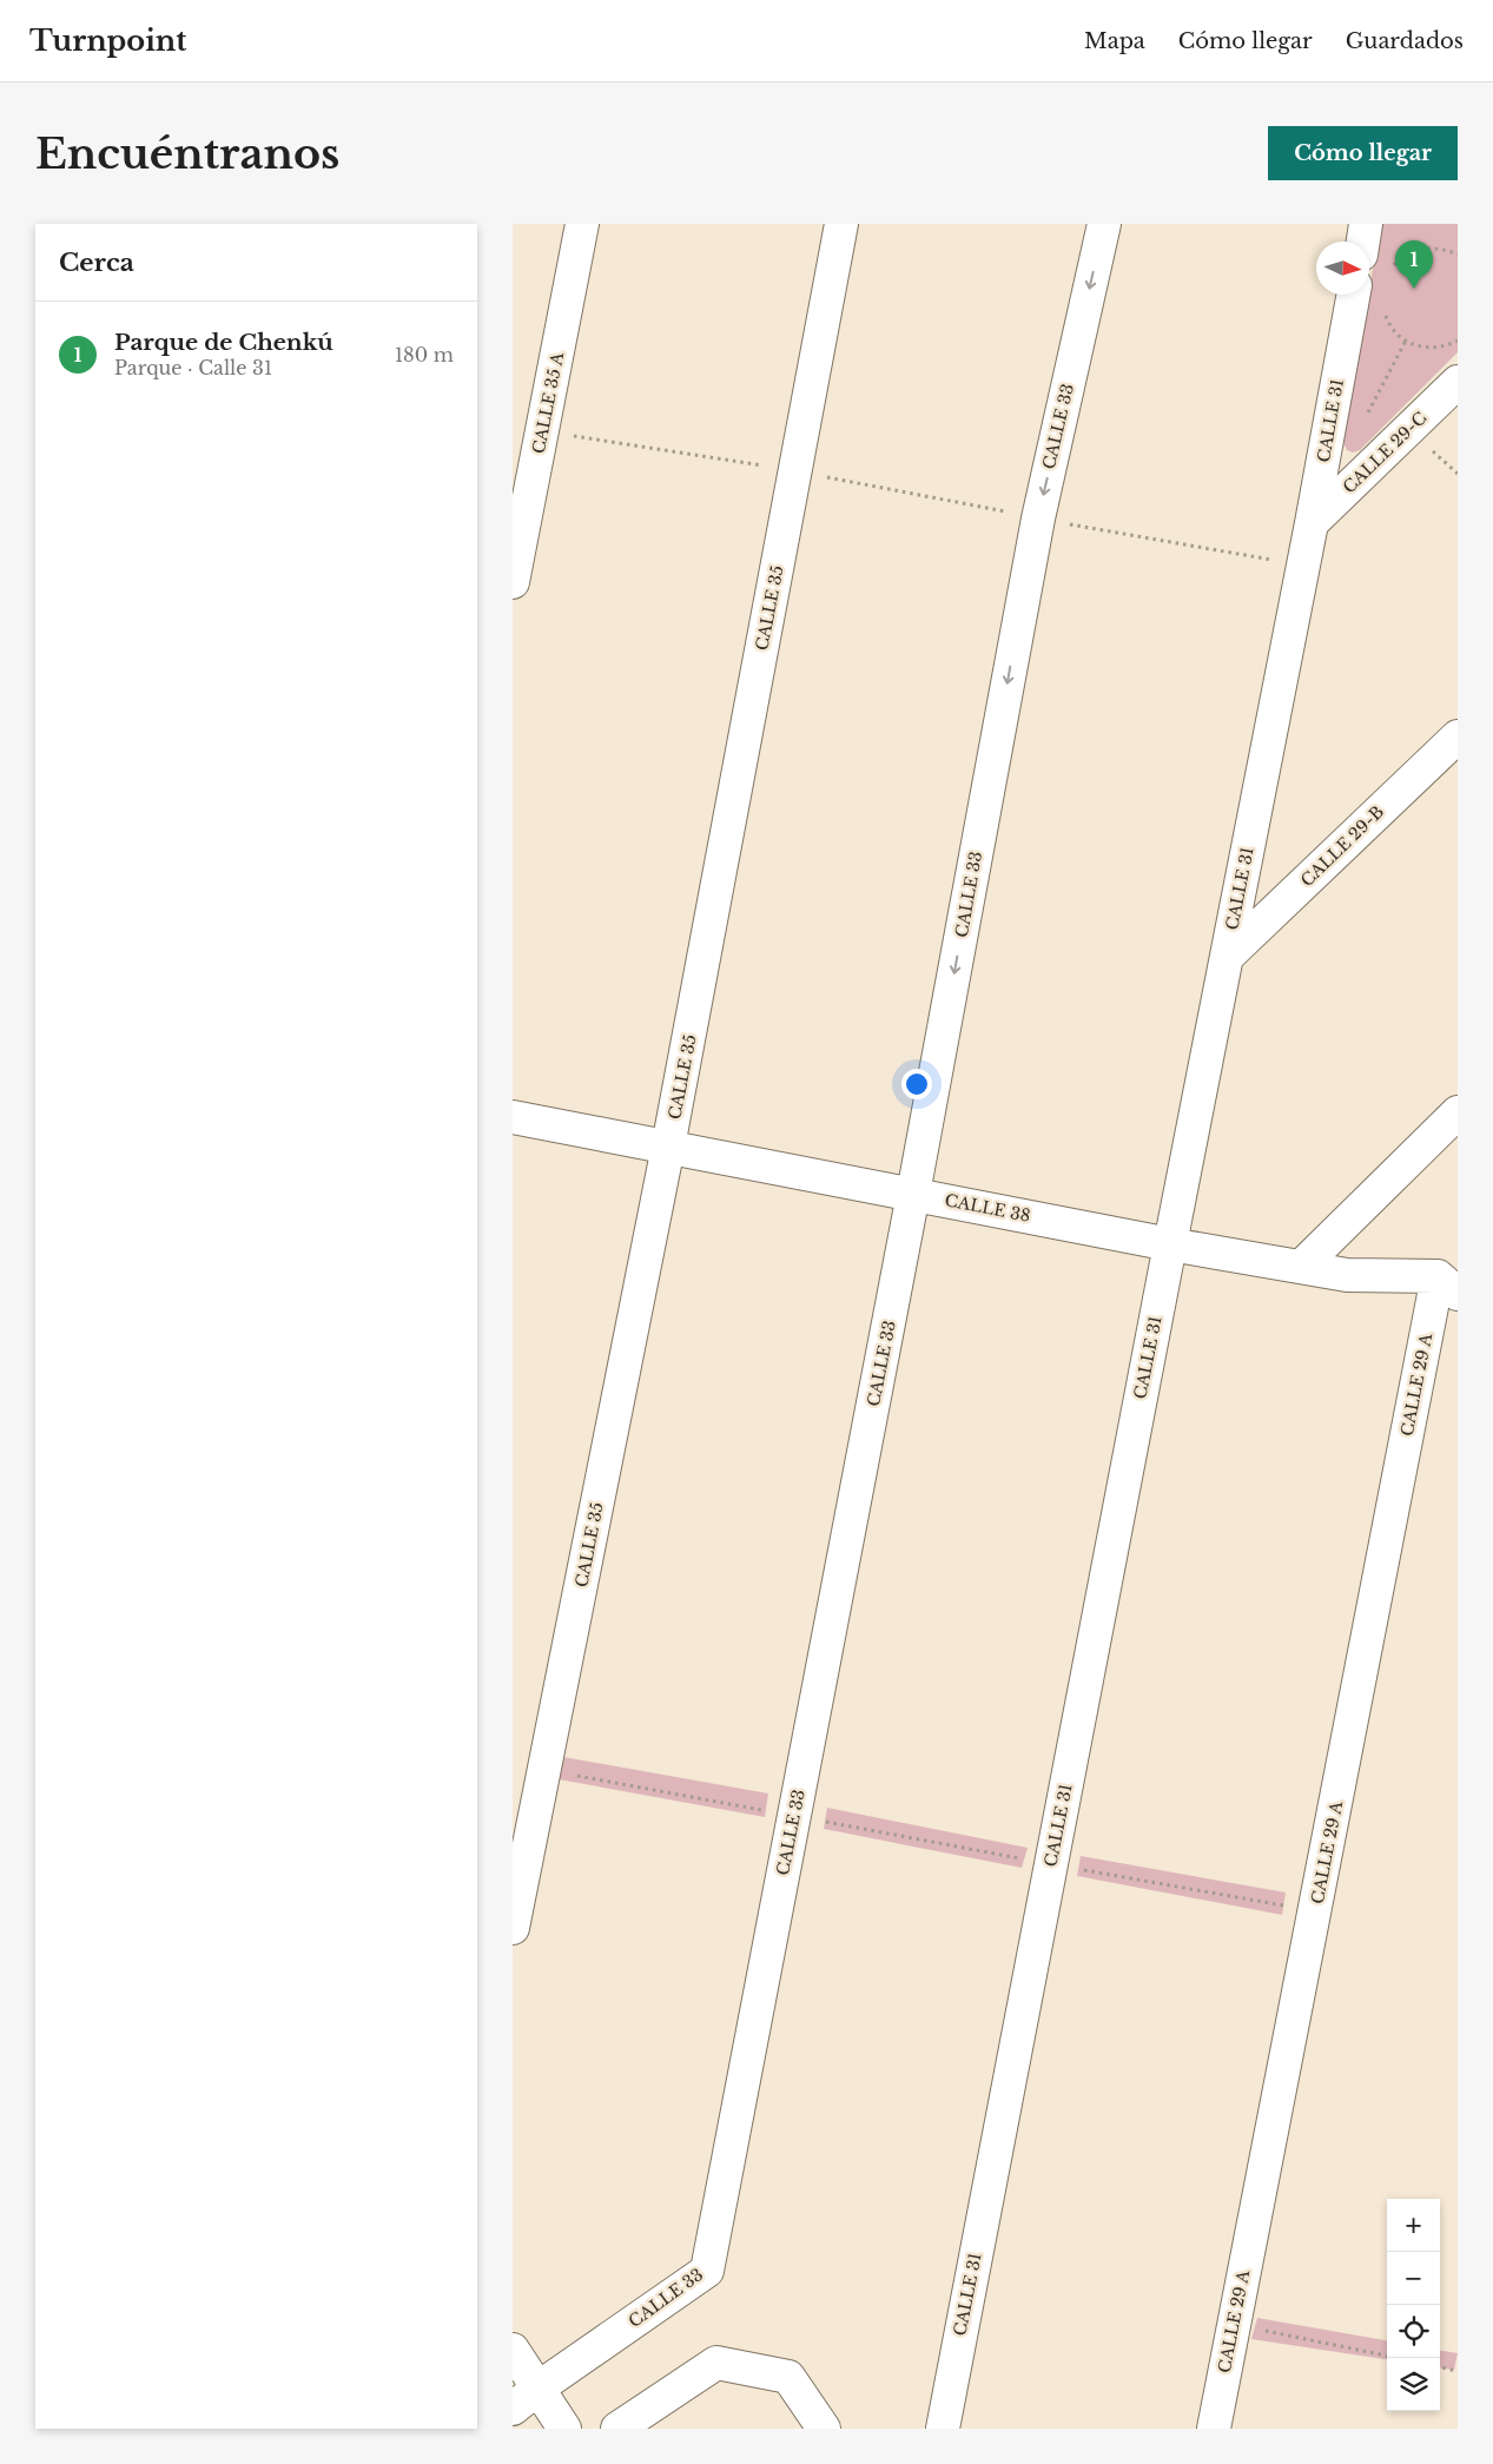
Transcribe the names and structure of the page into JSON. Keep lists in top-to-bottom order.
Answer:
{
  "streets": {
    "street": [
      "CALLE 35 A",
      "CALLE 31",
      "CALLE 33",
      "CALLE 29-C",
      "CALLE 35",
      "CALLE 29-B",
      "CALLE 38",
      "CALLE 29 A"
    ]
  },
  "crossings": [
    ["CALLE 31", "CALLE 29-C"],
    ["CALLE 31", "CALLE 29-B"],
    ["CALLE 31", "CALLE 38"],
    ["CALLE 33", "CALLE 38"],
    ["CALLE 35", "CALLE 38"],
    ["CALLE 38", "CALLE 29 A"]
  ],
  "one_way": ["CALLE 33"],
  "north": "right",
  "page": {
    "header": "Turnpoint",
    "nav": ["Mapa", "Cómo llegar", "Guardados"],
    "buttons": "Cómo llegar",
    "title": "Encuéntranos",
    "heading": "Cerca",
    "pins": "1",
    "list": [
      {
        "mark": "1",
        "name": "Parque de Chenkú",
        "note": "Parque · Calle 31",
        "value": "180 m"
      }
    ],
    "map_buttons": ["+", "−"]
  }
}
